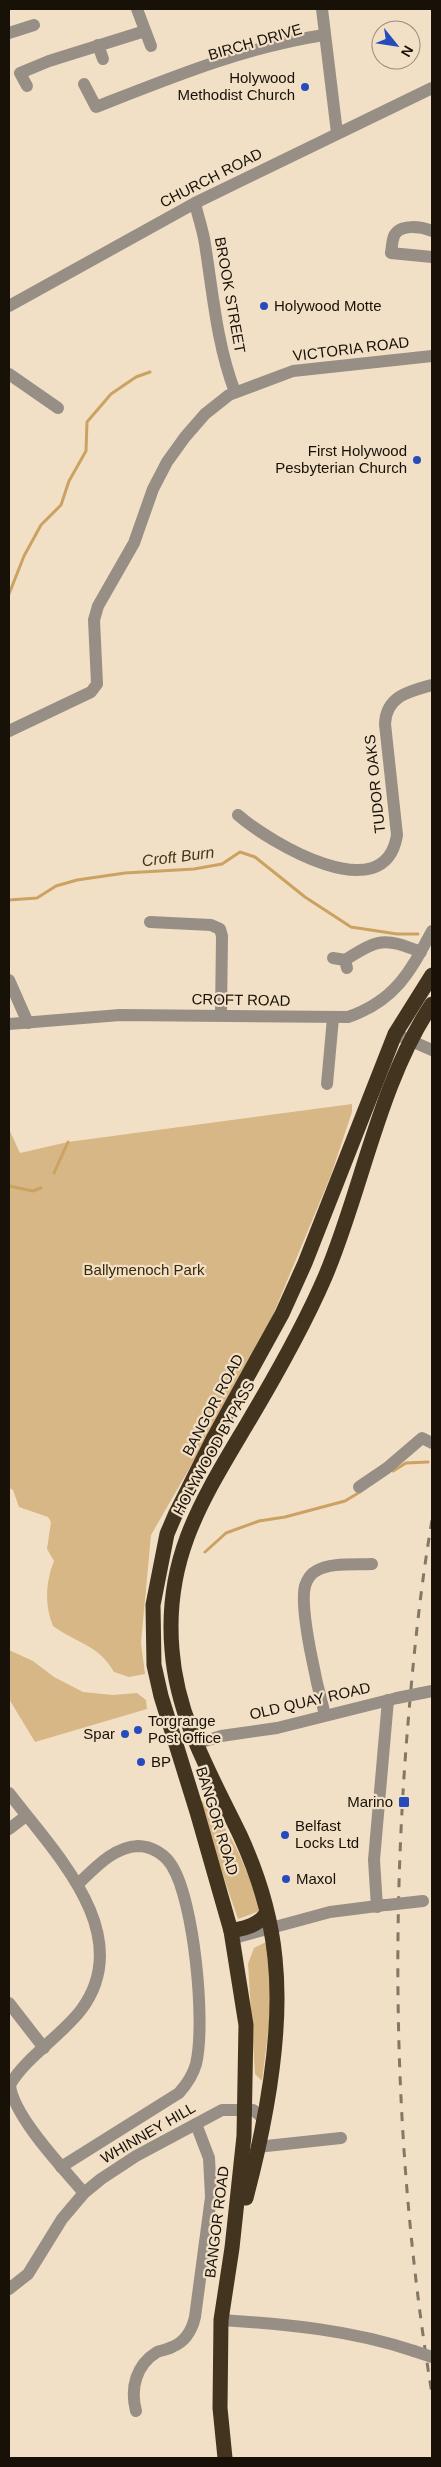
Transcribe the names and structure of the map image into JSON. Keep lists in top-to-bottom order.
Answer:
{
  "streets": {
    "highway": ["BANGOR ROAD", "HOLYWOOD BYPASS"],
    "street": [
      "BIRCH DRIVE",
      "CHURCH ROAD",
      "BROOK STREET",
      "VICTORIA ROAD",
      "TUDOR OAKS",
      "CROFT ROAD",
      "OLD QUAY ROAD",
      "WHINNEY HILL"
    ]
  },
  "crossings": [
    ["CHURCH ROAD", "BROOK STREET"],
    ["BROOK STREET", "VICTORIA ROAD"],
    ["BANGOR ROAD", "HOLYWOOD BYPASS"],
    ["BANGOR ROAD", "WHINNEY HILL"],
    ["HOLYWOOD BYPASS", "OLD QUAY ROAD"],
    ["HOLYWOOD BYPASS", "WHINNEY HILL"]
  ],
  "water": ["Croft Burn"],
  "parks": ["Ballymenoch Park"],
  "places": {
    "other": [
      "Holywood Methodist Church",
      "Holywood Motte",
      "First Holywood Pesbyterian Church",
      "Torgrange Post Office",
      "Spar",
      "BP",
      "Belfast Locks Ltd",
      "Maxol"
    ],
    "transit": ["Marino"]
  },
  "north": "bottom right"
}
